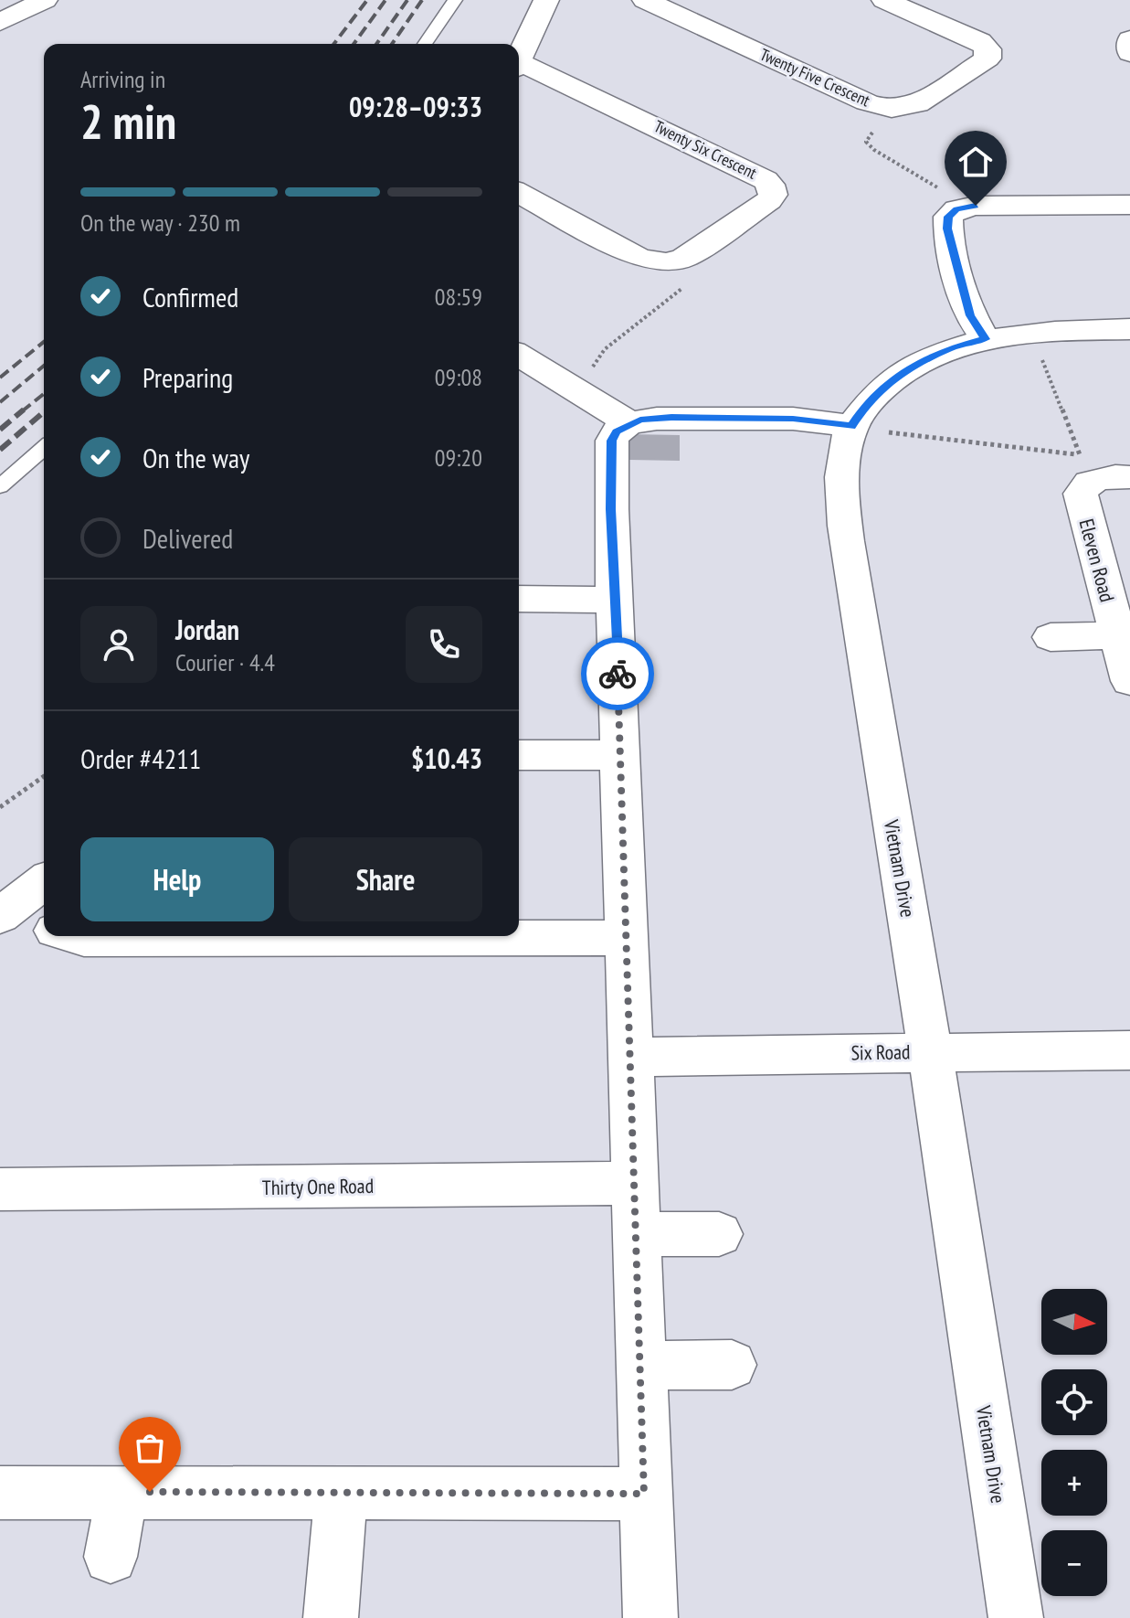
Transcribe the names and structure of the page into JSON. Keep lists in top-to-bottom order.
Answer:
{
  "streets": {
    "street": [
      "Twenty Five Crescent",
      "Twenty Six Crescent",
      "Eleven Road",
      "Vietnam Drive",
      "Six Road",
      "Thirty One Road"
    ]
  },
  "crossings": [
    ["Vietnam Drive", "Six Road"]
  ],
  "north": "right",
  "page": {
    "heading": ["2 min", "Arriving in", "09:28–09:33"],
    "panel": [
      "Jordan",
      "Courier · 4.4",
      "Order #4211",
      "$10.43"
    ],
    "bar": "On the way · 230 m",
    "list": [
      ["Confirmed", "08:59"],
      ["Preparing", "09:08"],
      ["On the way", "09:20"],
      "Delivered"
    ],
    "buttons": ["Help", "Share"],
    "map_buttons": ["+", "−"]
  }
}
